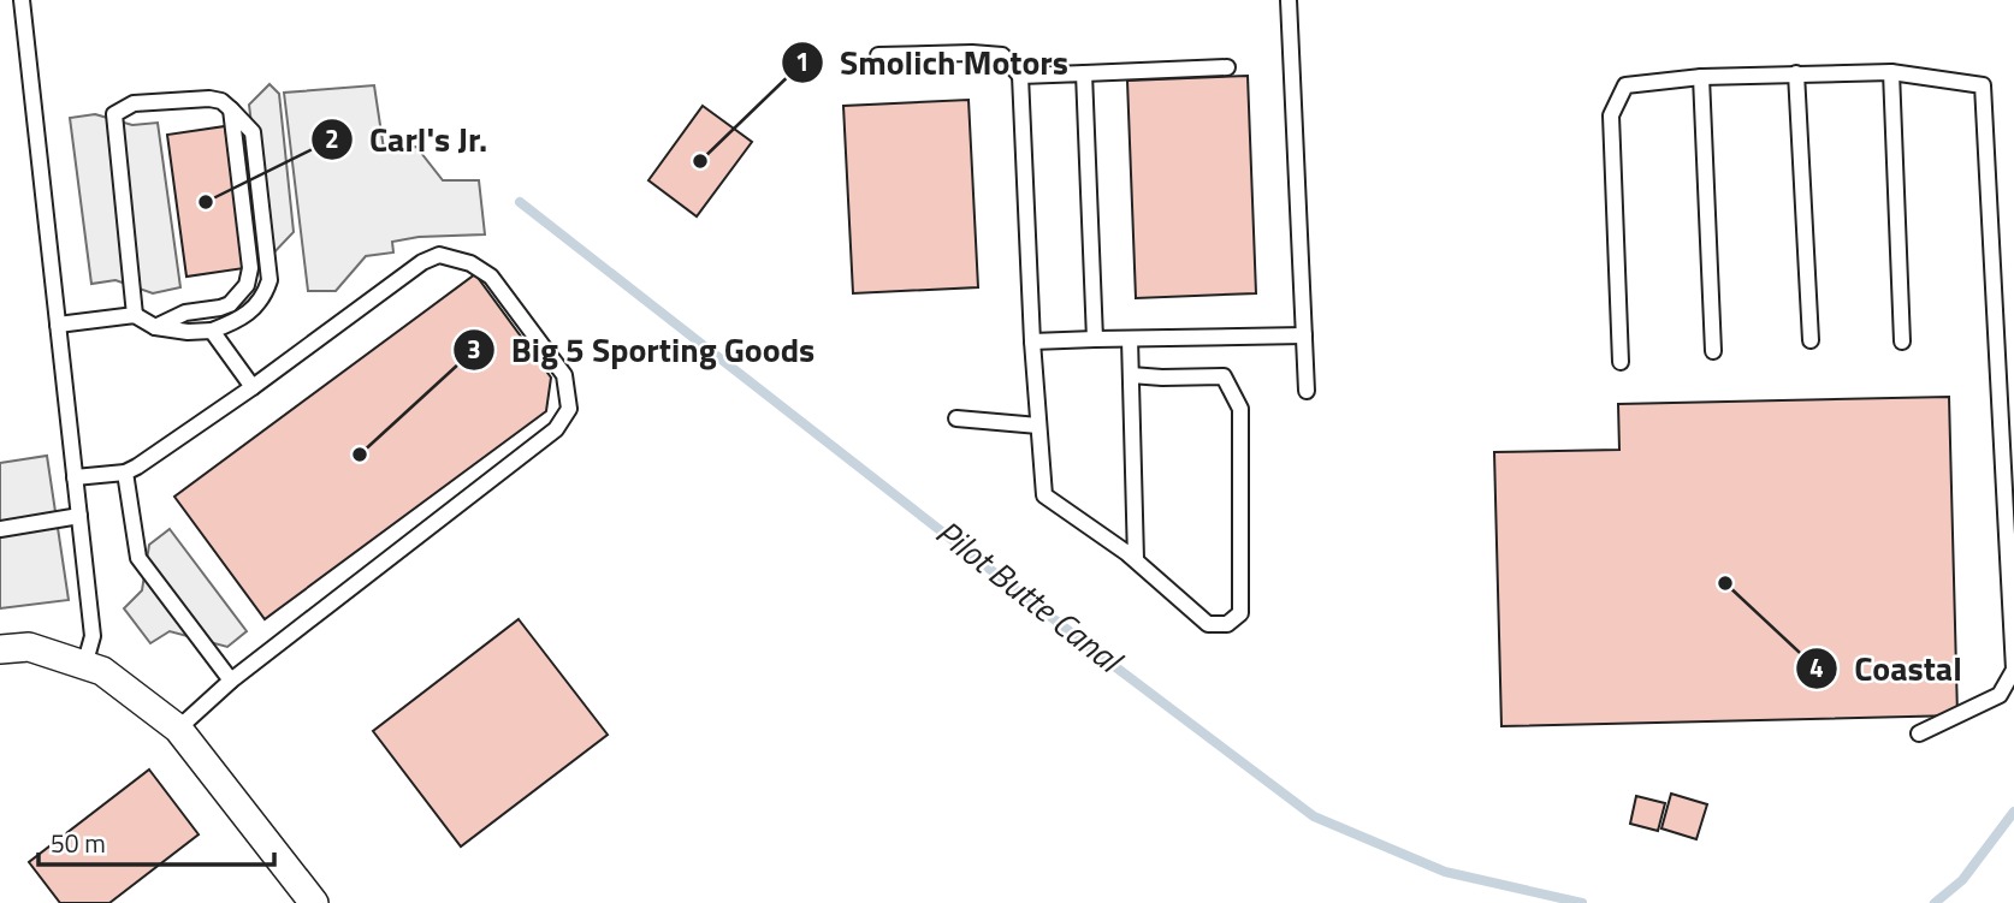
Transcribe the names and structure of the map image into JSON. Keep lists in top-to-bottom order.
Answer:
{
  "water": ["Pilot Butte Canal"],
  "places": [
    "Smolich Motors",
    "Carl's Jr.",
    "Big 5 Sporting Goods",
    "Coastal"
  ],
  "scale_bar": "50 m"
}
